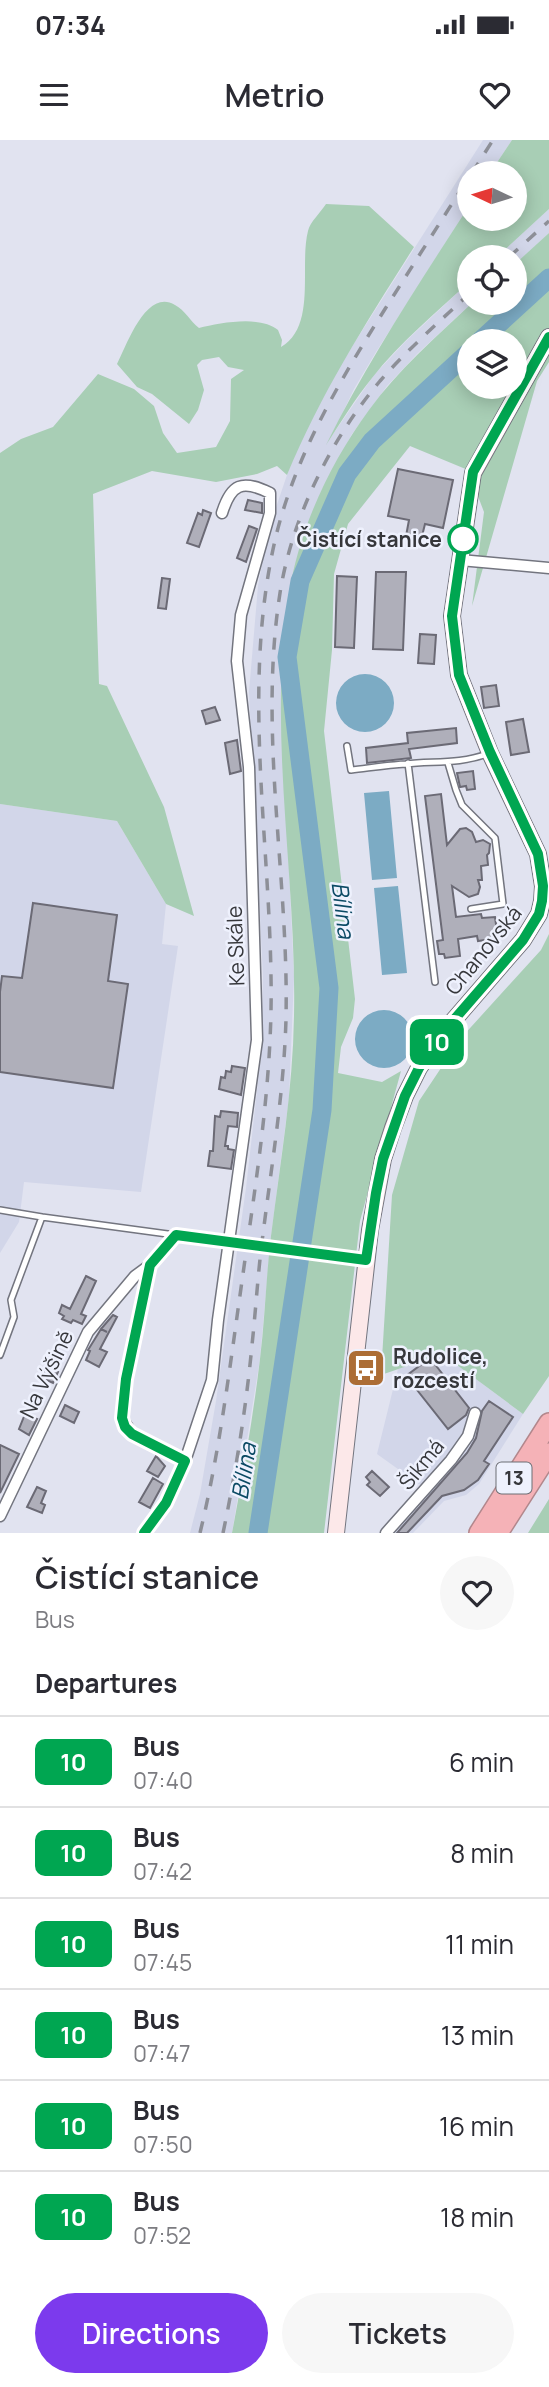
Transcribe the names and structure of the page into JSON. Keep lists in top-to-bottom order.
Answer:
{
  "streets": {
    "highway": ["13"],
    "street": [
      "Ke Skále",
      "Chanovská",
      "Na Výšině",
      "Šikmá"
    ]
  },
  "water": ["Bílina"],
  "places": {
    "other": ["Čistící stanice"],
    "bus stop": ["Rudolice, rozcestí"]
  },
  "lines": ["bus line 10"],
  "north": "left",
  "page": {
    "status": "07:34",
    "header": "Metrio",
    "on_map": "10",
    "heading": [
      ["Čistící stanice", "Bus"],
      "Departures"
    ],
    "list": [
      {
        "mark": "10",
        "name": "Bus",
        "note": "07:40",
        "value": "6 min"
      },
      {
        "mark": "10",
        "name": "Bus",
        "note": "07:42",
        "value": "8 min"
      },
      {
        "mark": "10",
        "name": "Bus",
        "note": "07:45",
        "value": "11 min"
      },
      {
        "mark": "10",
        "name": "Bus",
        "note": "07:47",
        "value": "13 min"
      },
      {
        "mark": "10",
        "name": "Bus",
        "note": "07:50",
        "value": "16 min"
      },
      {
        "mark": "10",
        "name": "Bus",
        "note": "07:52",
        "value": "18 min"
      }
    ],
    "buttons": ["Directions", "Tickets"]
  }
}
